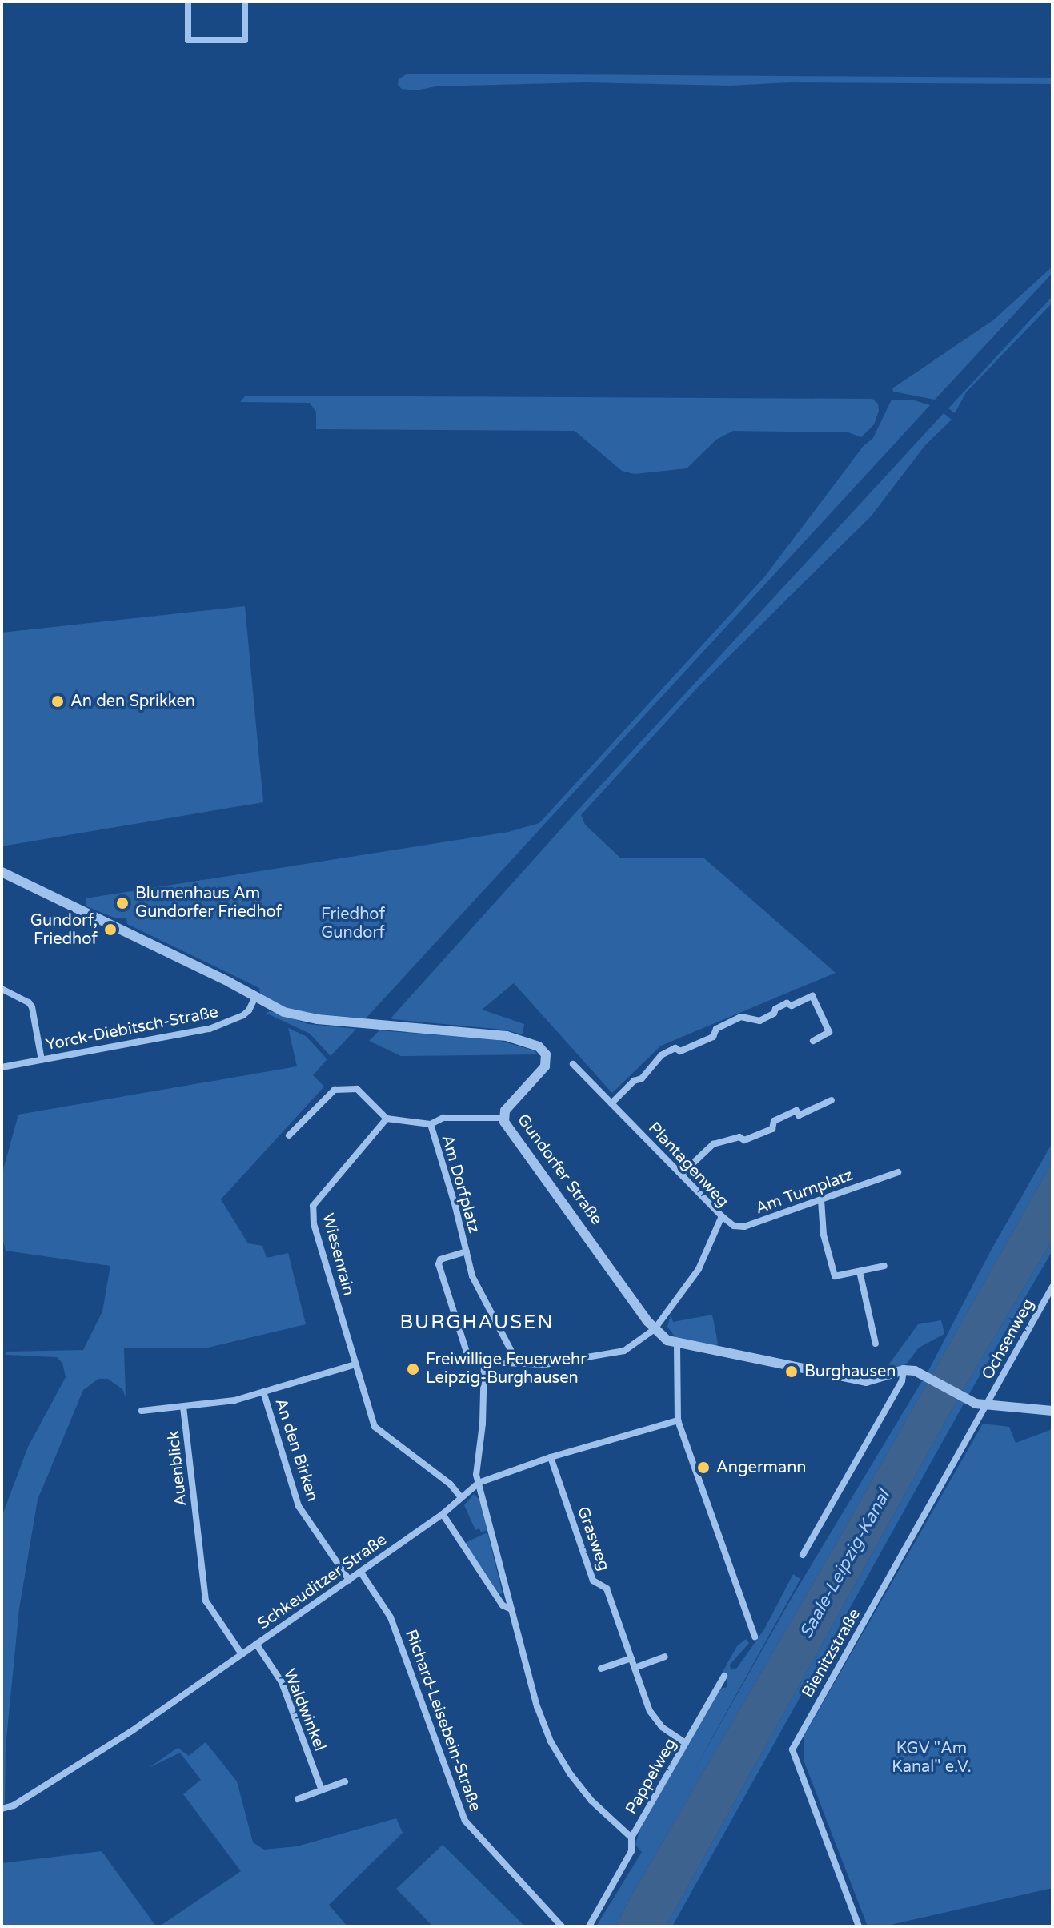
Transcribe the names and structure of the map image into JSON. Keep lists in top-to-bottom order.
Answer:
{
  "streets": {
    "street": [
      "Yorck-Diebitsch-Straße",
      "Plantagenweg",
      "Gundorfer Straße",
      "Am Dorfplatz",
      "Am Turnplatz",
      "Wiesenrain",
      "Ochsenweg",
      "An den Birken",
      "Auenblick",
      "Grasweg",
      "Schkeuditzer Straße",
      "Bienitzstraße",
      "Waldwinkel",
      "Richard-Leisebein-Straße",
      "Pappelweg"
    ]
  },
  "crossings": [
    ["Yorck-Diebitsch-Straße", "Gundorfer Straße"],
    ["Plantagenweg", "Gundorfer Straße"],
    ["Plantagenweg", "Am Turnplatz"],
    ["Wiesenrain", "Auenblick"],
    ["Wiesenrain", "Schkeuditzer Straße"],
    ["Ochsenweg", "Bienitzstraße"],
    ["An den Birken", "Auenblick"],
    ["An den Birken", "Schkeuditzer Straße"],
    ["Auenblick", "Schkeuditzer Straße"],
    ["Grasweg", "Schkeuditzer Straße"],
    ["Grasweg", "Pappelweg"],
    ["Schkeuditzer Straße", "Waldwinkel"],
    ["Schkeuditzer Straße", "Richard-Leisebein-Straße"]
  ],
  "districts": ["BURGHAUSEN"],
  "water": ["Saale-Leipzig-Kanal"],
  "parks": ["Friedhof Gundorf", "KGV \"Am Kanal\" e.V."],
  "places": [
    "An den Sprikken",
    "Blumenhaus Am Gundorfer Friedhof",
    "Gundorf, Friedhof",
    "Freiwillige Feuerwehr Leipzig-Burghausen",
    "Burghausen",
    "Angermann"
  ]
}
